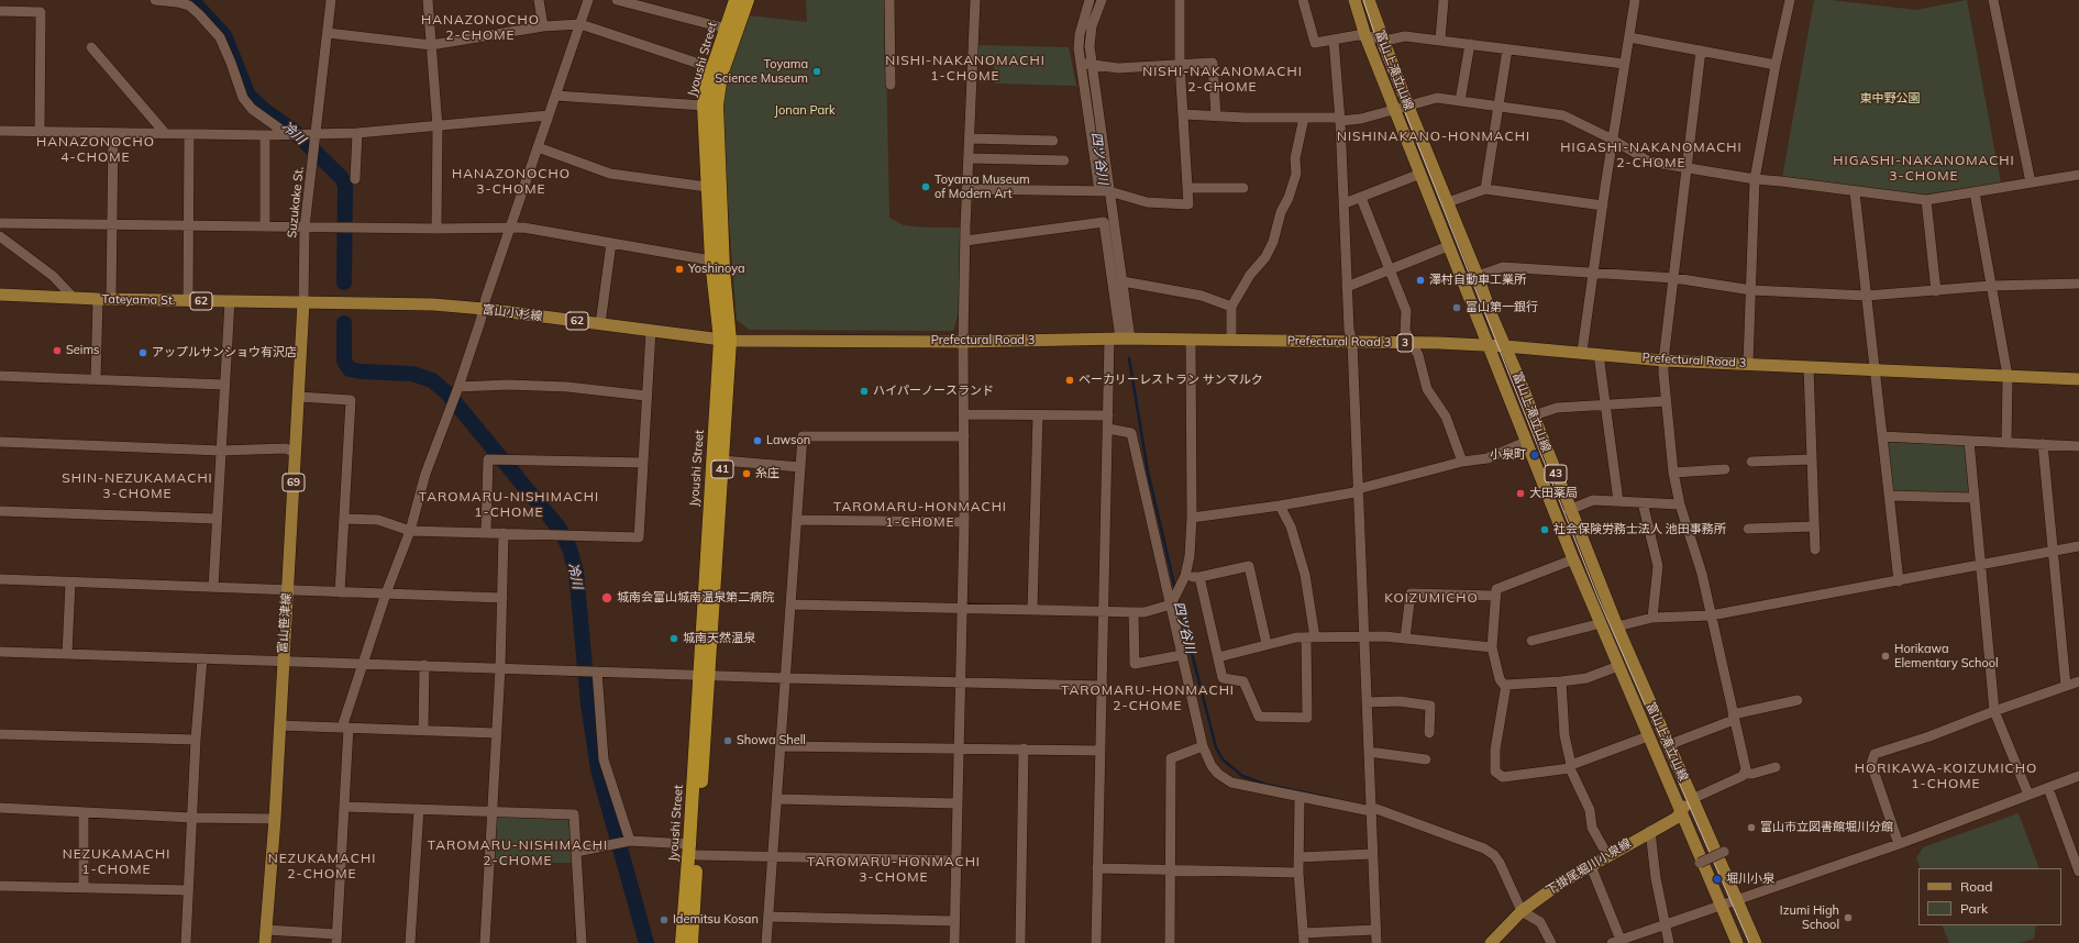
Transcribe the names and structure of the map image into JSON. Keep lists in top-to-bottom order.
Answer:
{
  "streets": {
    "highway": ["Jyoushi Street", "41"],
    "main road": [
      "富山上滝立山線",
      "Tateyama St.",
      "62",
      "富山小杉線",
      "Prefectural Road 3",
      "3",
      "43",
      "69",
      "富山笹津線",
      "下掛尾堀川小泉線"
    ],
    "street": ["Suzukake St."]
  },
  "crossings": [
    ["Jyoushi Street", "富山小杉線"],
    ["Jyoushi Street", "Prefectural Road 3"],
    ["富山上滝立山線", "Prefectural Road 3"],
    ["富山上滝立山線", "下掛尾堀川小泉線"],
    ["Suzukake St.", "Tateyama St."],
    ["Suzukake St.", "富山小杉線"],
    ["Suzukake St.", "富山笹津線"],
    ["Tateyama St.", "富山小杉線"],
    ["Tateyama St.", "富山笹津線"],
    ["富山小杉線", "Prefectural Road 3"],
    ["富山小杉線", "富山笹津線"]
  ],
  "districts": [
    "HANAZONOCHO 2-CHOME",
    "NISHI-NAKANOMACHI 1-CHOME",
    "NISHI-NAKANOMACHI 2-CHOME",
    "NISHINAKANO-HONMACHI",
    "HANAZONOCHO 4-CHOME",
    "HIGASHI-NAKANOMACHI 2-CHOME",
    "HIGASHI-NAKANOMACHI 3-CHOME",
    "HANAZONOCHO 3-CHOME",
    "SHIN-NEZUKAMACHI 3-CHOME",
    "TAROMARU-NISHIMACHI 1-CHOME",
    "TAROMARU-HONMACHI 1-CHOME",
    "KOIZUMICHO",
    "TAROMARU-HONMACHI 2-CHOME",
    "HORIKAWA-KOIZUMICHO 1-CHOME",
    "TAROMARU-NISHIMACHI 2-CHOME",
    "NEZUKAMACHI 1-CHOME",
    "NEZUKAMACHI 2-CHOME",
    "TAROMARU-HONMACHI 3-CHOME"
  ],
  "water": ["冷川", "四ツ谷川"],
  "parks": ["東中野公園", "Jonan Park"],
  "places": [
    "Toyama Science Museum",
    "Toyama Museum of Modern Art",
    "Yoshinoya",
    "澤村自動車工業所",
    "富山第一銀行",
    "Seims",
    "アップルサンショウ有沢店",
    "ベーカリーレストラン サンマルク",
    "ハイパーノースランド",
    "Lawson",
    "小泉町",
    "糸庄",
    "大田薬局",
    "社会保険労務士法人 池田事務所",
    "城南会富山城南温泉第二病院",
    "城南天然温泉",
    "Horikawa Elementary School",
    "Showa Shell",
    "富山市立図書館堀川分館",
    "堀川小泉",
    "Izumi High School",
    "Idemitsu Kosan"
  ],
  "legend": ["Road", "Park"]
}
